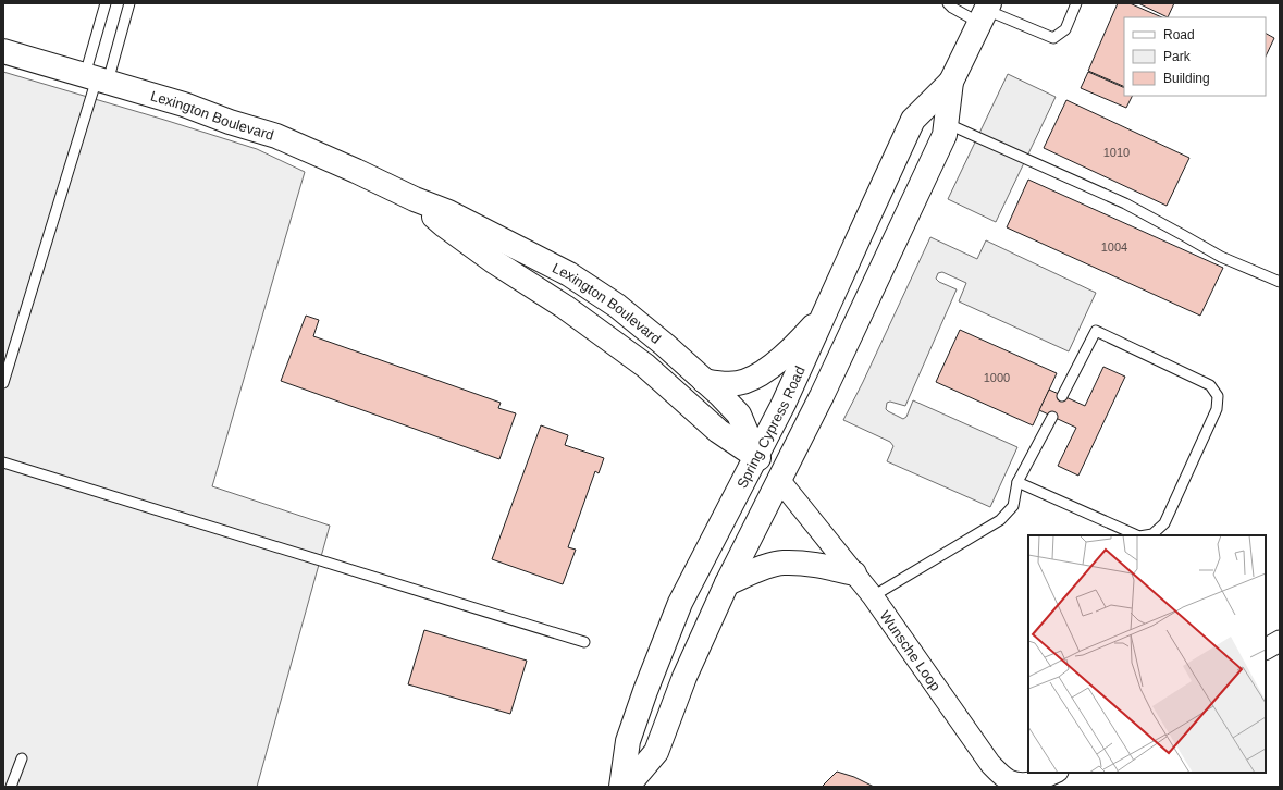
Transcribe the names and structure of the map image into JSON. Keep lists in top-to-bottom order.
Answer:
{
  "streets": {
    "main road": ["Lexington Boulevard", "Spring Cypress Road"],
    "street": ["Wunsche Loop"]
  },
  "crossings": [
    ["Lexington Boulevard", "Spring Cypress Road"],
    ["Lexington Boulevard", "Wunsche Loop"],
    ["Spring Cypress Road", "Wunsche Loop"]
  ],
  "house_numbers": ["1010", "1004", "1000"],
  "legend": ["Road", "Park", "Building"]
}
